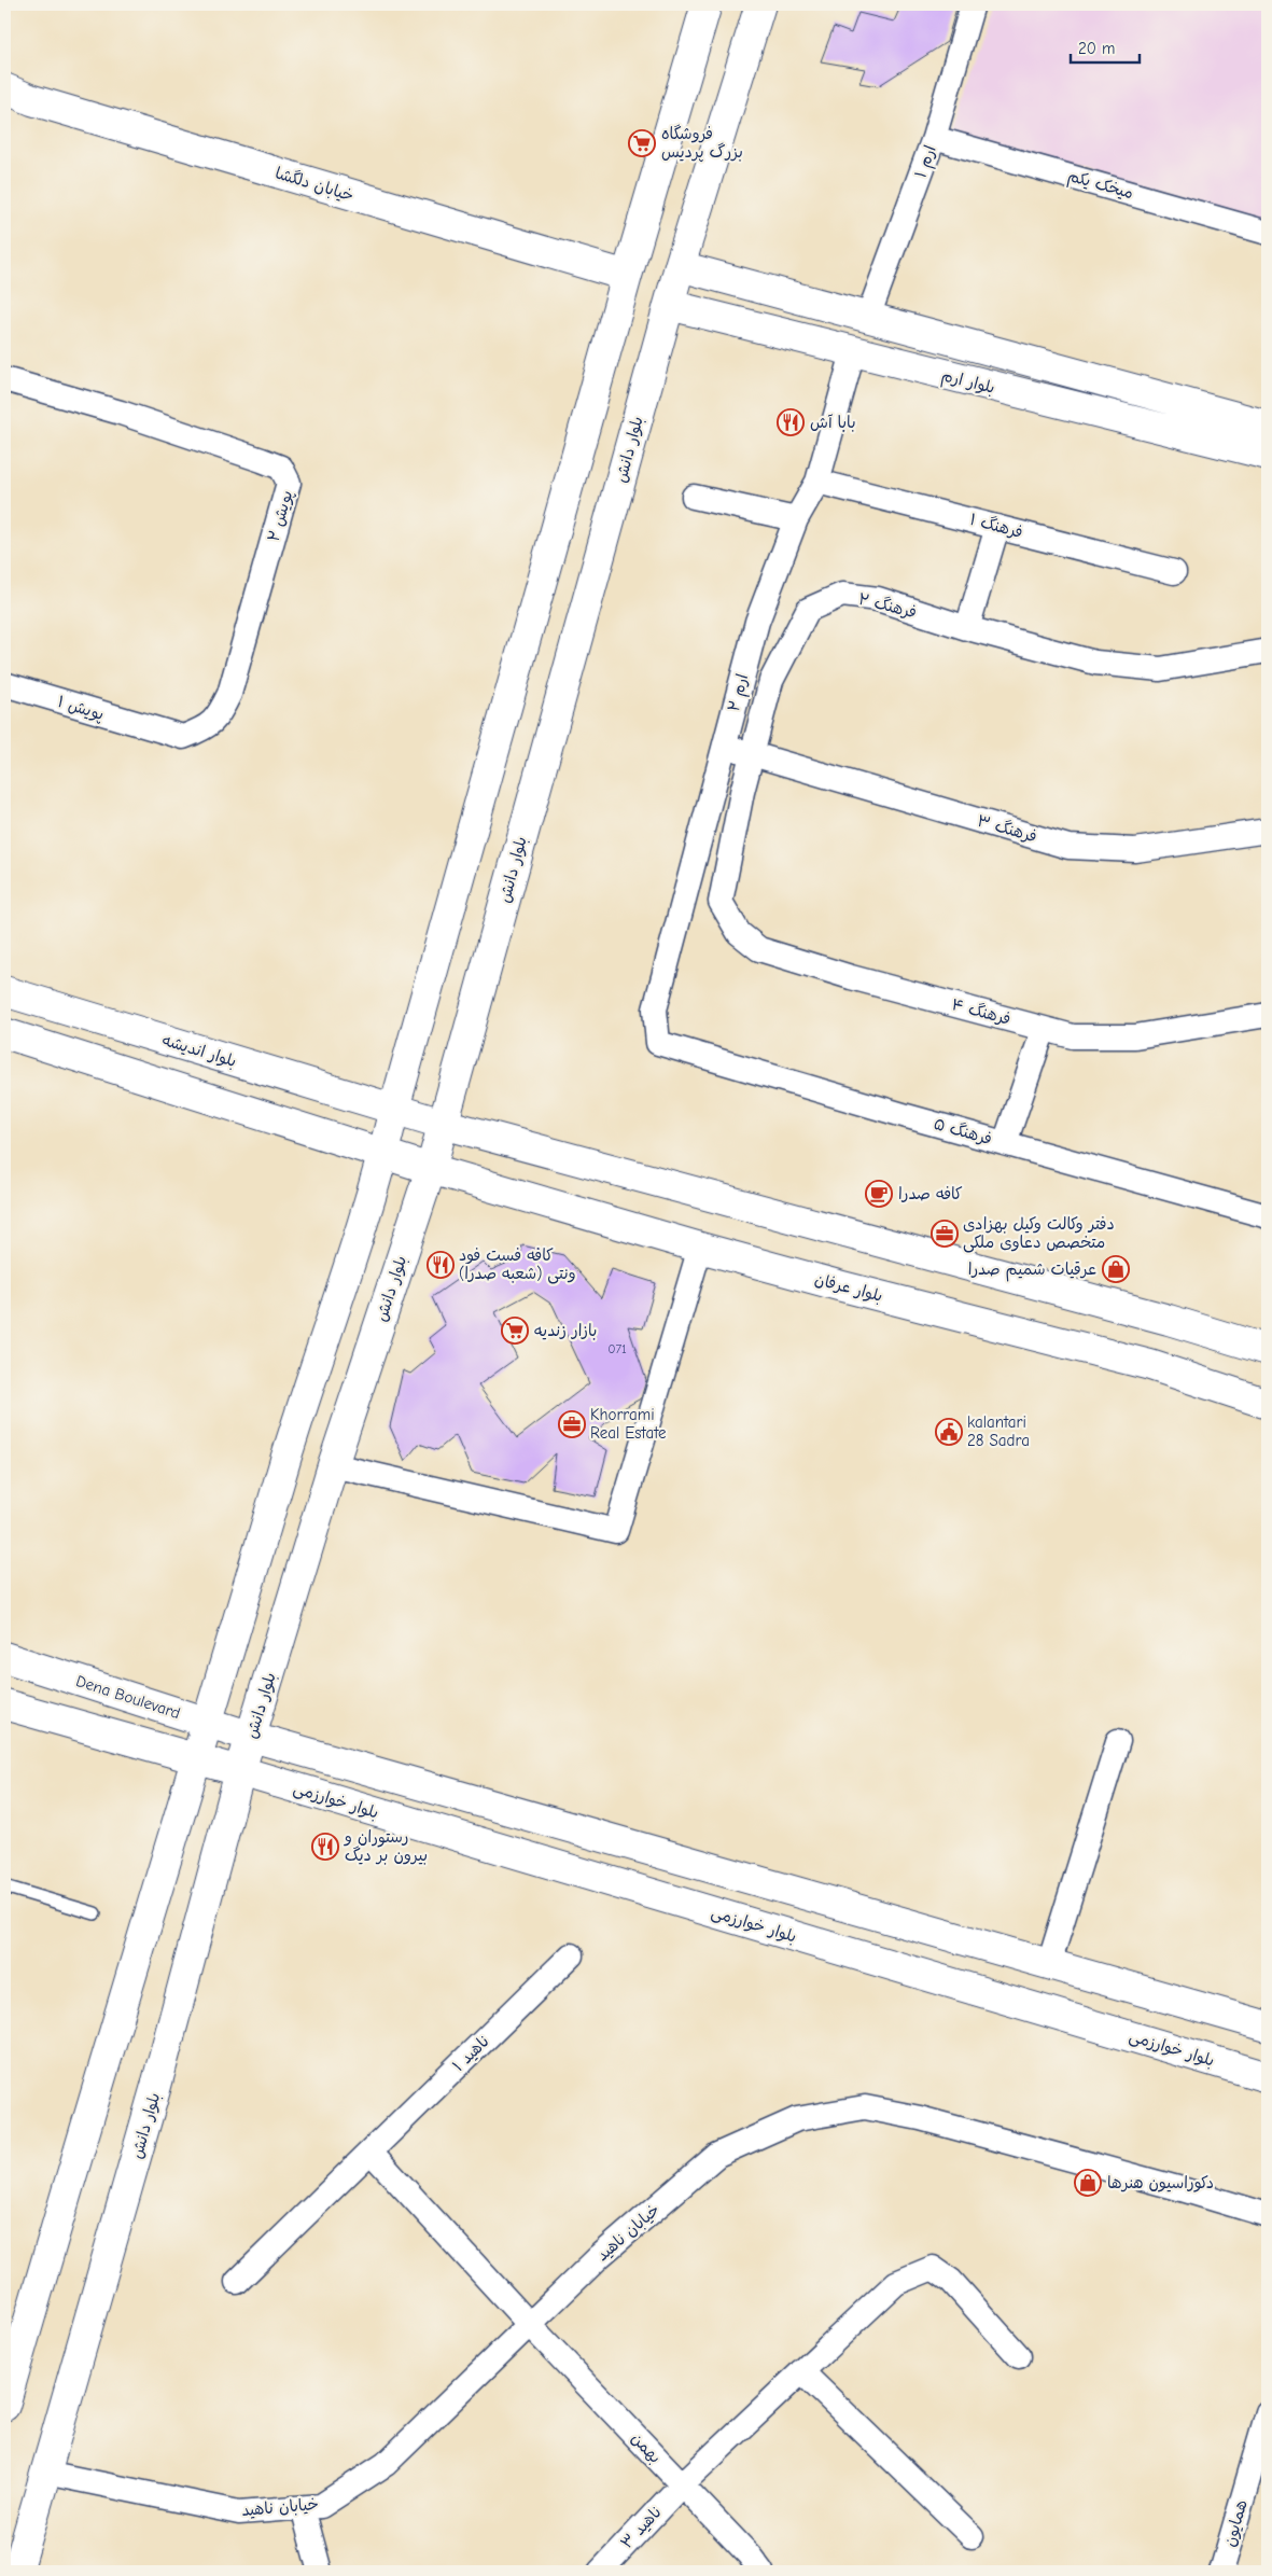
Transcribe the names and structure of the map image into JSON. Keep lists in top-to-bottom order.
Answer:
{
  "streets": {
    "main road": [
      "خیابان دلگشا",
      "بلوار ارم",
      "بلوار دانش",
      "بلوار اندیشه",
      "بلوار عرفان",
      "Dena Boulevard",
      "بلوار خوارزمی"
    ],
    "street": [
      "ارم ۱",
      "میخک یکم",
      "پویش ۲",
      "فرهنگ ۱",
      "فرهنگ ۲",
      "ارم ۲",
      "پویش ۱",
      "فرهنگ ۳",
      "فرهنگ ۴",
      "فرهنگ ۵",
      "ناهید ۱",
      "خیابان ناهید",
      "بهمن",
      "همایون",
      "ناهید ۳"
    ]
  },
  "crossings": [
    ["ارم ۱", "میخک یکم"],
    ["بلوار ارم", "بلوار دانش"],
    ["بلوار ارم", "ارم ۲"],
    ["بلوار دانش", "بلوار اندیشه"],
    ["بلوار دانش", "بلوار عرفان"],
    ["بلوار دانش", "Dena Boulevard"],
    ["بلوار دانش", "بلوار خوارزمی"],
    ["بلوار دانش", "خیابان ناهید"],
    ["پویش ۲", "پویش ۱"],
    ["فرهنگ ۱", "ارم ۲"],
    ["فرهنگ ۲", "فرهنگ ۳"],
    ["فرهنگ ۲", "فرهنگ ۴"],
    ["ارم ۲", "فرهنگ ۳"],
    ["ارم ۲", "فرهنگ ۵"],
    ["خیابان ناهید", "بهمن"],
    ["بهمن", "ناهید ۳"]
  ],
  "places": {
    "supermarket": ["فروشگاه بزرگ پردیس", "بازار زندیه"],
    "restaurant": ["بابا آش", "کافه فست فود ونتی (شعبه صدرا)", "رستوران و بیرون بر دیگ"],
    "cafe": ["کافه صدرا"],
    "office": ["دفتر وکالت وکیل بهزادی متخصص دعاوی ملکی", "Khorrami Real Estate"],
    "shop": ["عرقیات شمیم صدرا", "دکوراسیون هنرها"],
    "public building": ["kalantari 28 Sadra"]
  },
  "house_numbers": ["071"],
  "scale_bar": "20 m"
}
